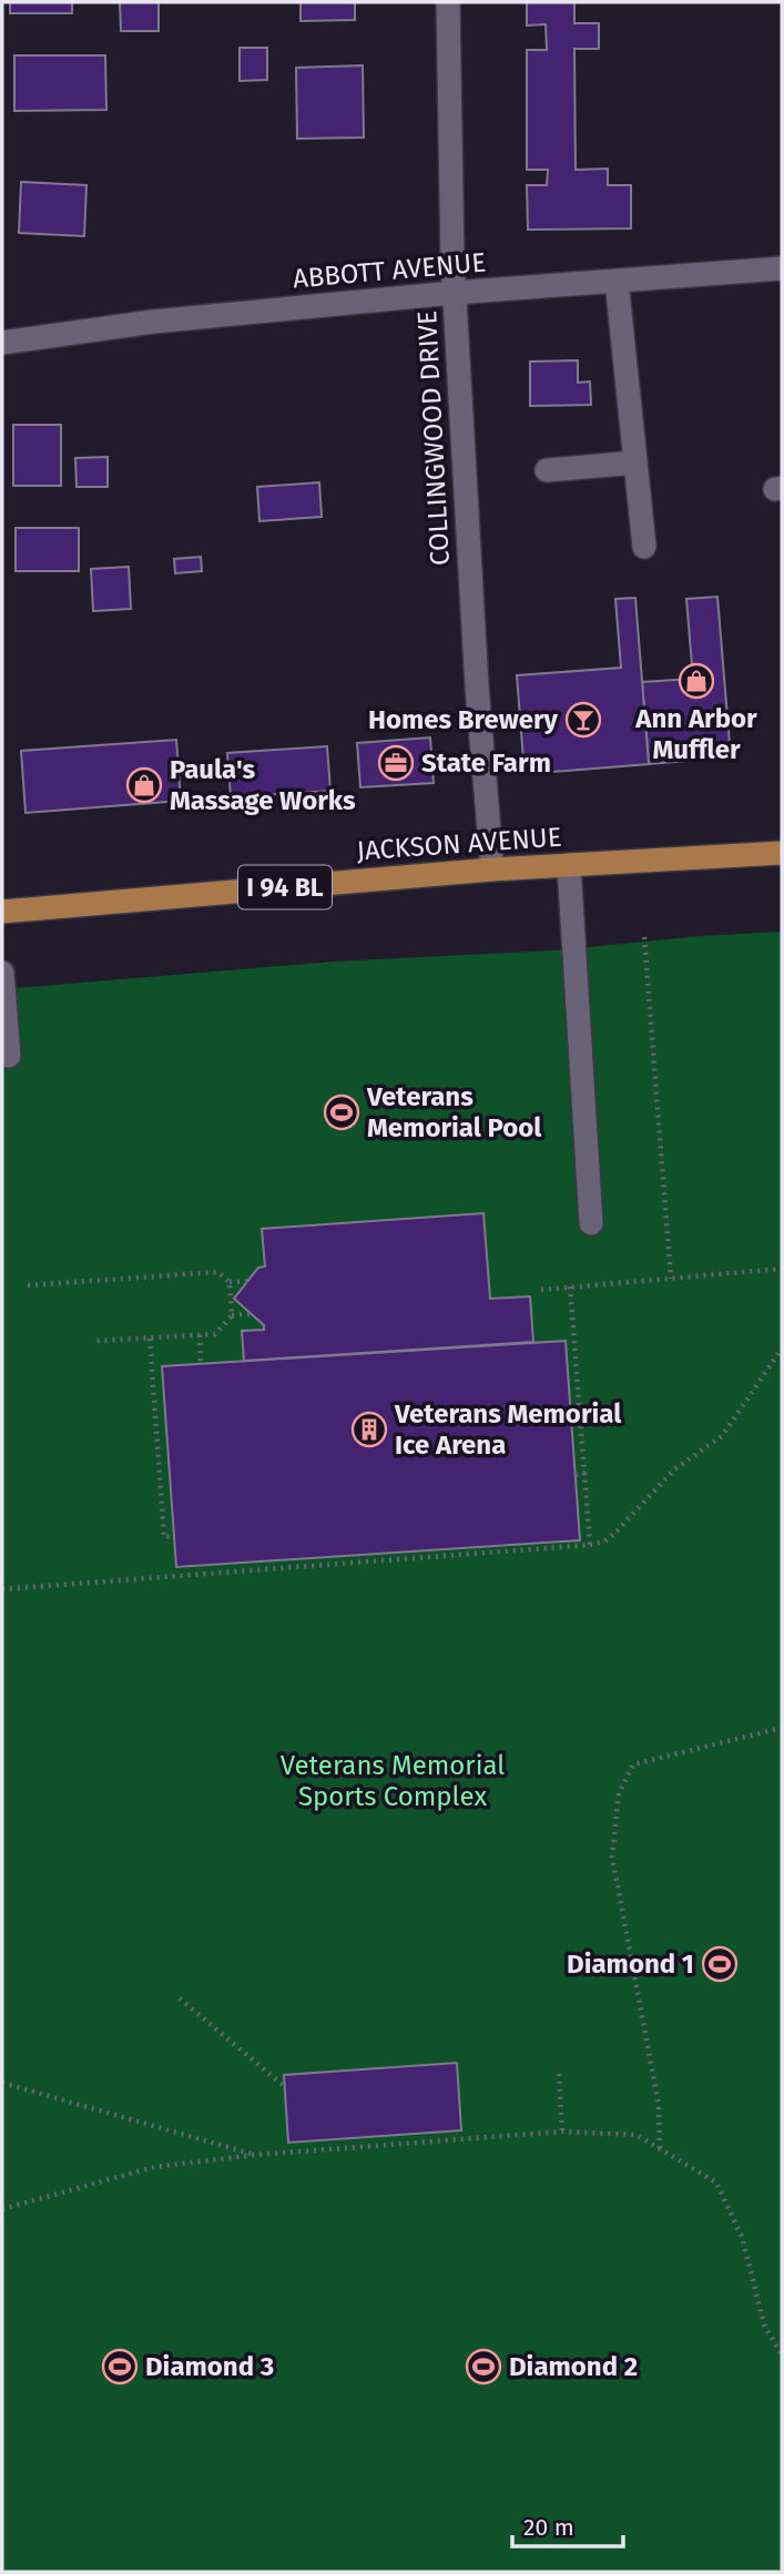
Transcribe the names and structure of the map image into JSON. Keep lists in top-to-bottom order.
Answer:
{
  "streets": {
    "main road": ["JACKSON AVENUE", "I 94 BL"],
    "street": ["ABBOTT AVENUE", "COLLINGWOOD DRIVE"]
  },
  "crossings": [
    ["ABBOTT AVENUE", "COLLINGWOOD DRIVE"],
    ["COLLINGWOOD DRIVE", "JACKSON AVENUE"]
  ],
  "parks": ["Veterans Memorial Sports Complex"],
  "places": {
    "shop": ["Ann Arbor Muffler", "Paula's Massage Works"],
    "bar": ["Homes Brewery"],
    "office": ["State Farm"],
    "sports": [
      "Veterans Memorial Pool",
      "Diamond 1",
      "Diamond 3",
      "Diamond 2"
    ],
    "building": ["Veterans Memorial Ice Arena"]
  },
  "scale_bar": "20 m"
}
